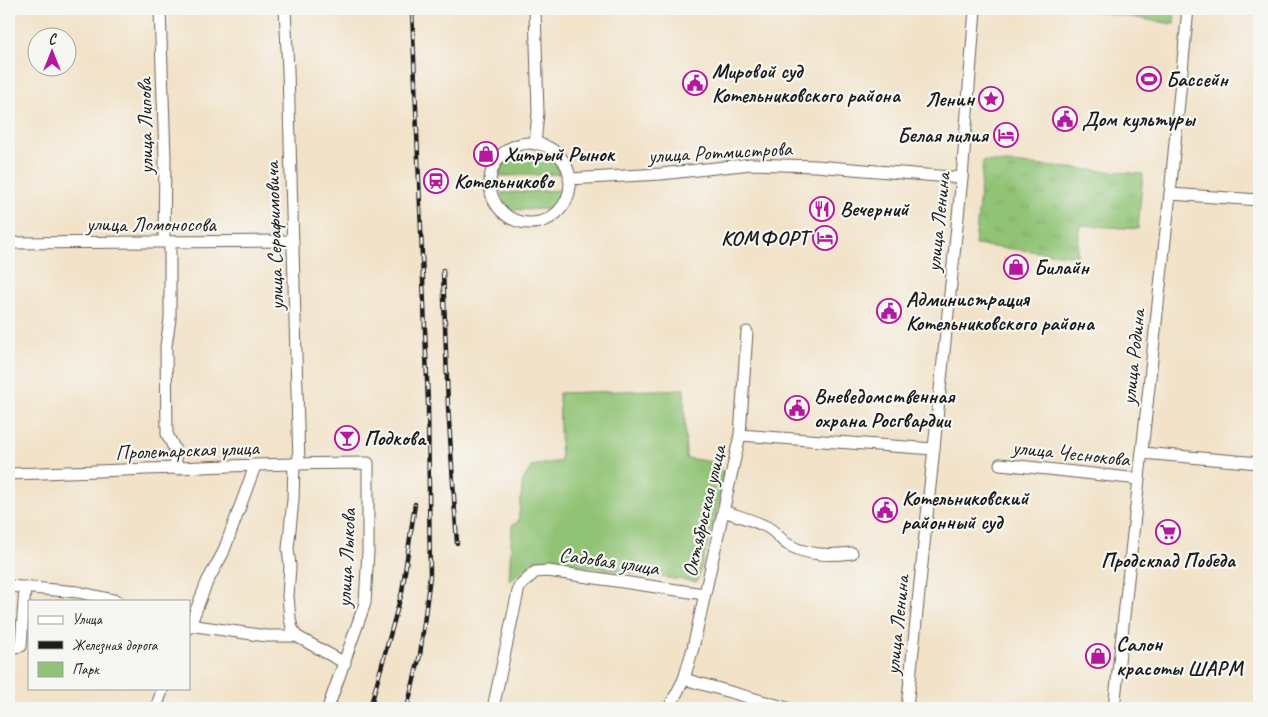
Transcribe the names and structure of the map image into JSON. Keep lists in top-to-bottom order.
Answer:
{
  "streets": {
    "street": [
      "улица Липова",
      "улица Ротмистрова",
      "улица Ленина",
      "улица Ломоносова",
      "улица Серафимовича",
      "улица Родина",
      "Пролетарская улица",
      "улица Чеснокова",
      "Октябрьская улица",
      "улица Лыкова",
      "Садовая улица"
    ]
  },
  "crossings": [
    ["улица Липова", "улица Ломоносова"],
    ["улица Липова", "Пролетарская улица"],
    ["улица Ротмистрова", "улица Ленина"],
    ["улица Ломоносова", "улица Серафимовича"],
    ["улица Серафимовича", "Пролетарская улица"],
    ["улица Родина", "улица Чеснокова"],
    ["Пролетарская улица", "улица Лыкова"],
    ["Октябрьская улица", "Садовая улица"]
  ],
  "places": {
    "sports": ["Бассейн"],
    "public building": [
      "Мировой суд Котельниковского района",
      "Дом культуры",
      "Администрация Котельниковского района",
      "Вневедомственная охрана Росгвардии",
      "Котельниковский районный суд"
    ],
    "place": ["Ленин"],
    "hotel": ["Белая лилия", "КОМФОРТ"],
    "shop": ["Хитрый Рынок", "Билайн", "Салон красоты ШАРМ"],
    "station": ["Котельниково"],
    "restaurant": ["Вечерний"],
    "bar": ["Подкова"],
    "supermarket": ["Продсклад Победа"]
  },
  "legend": ["Улица", "Железная дорога", "Парк"],
  "north": "top"
}
